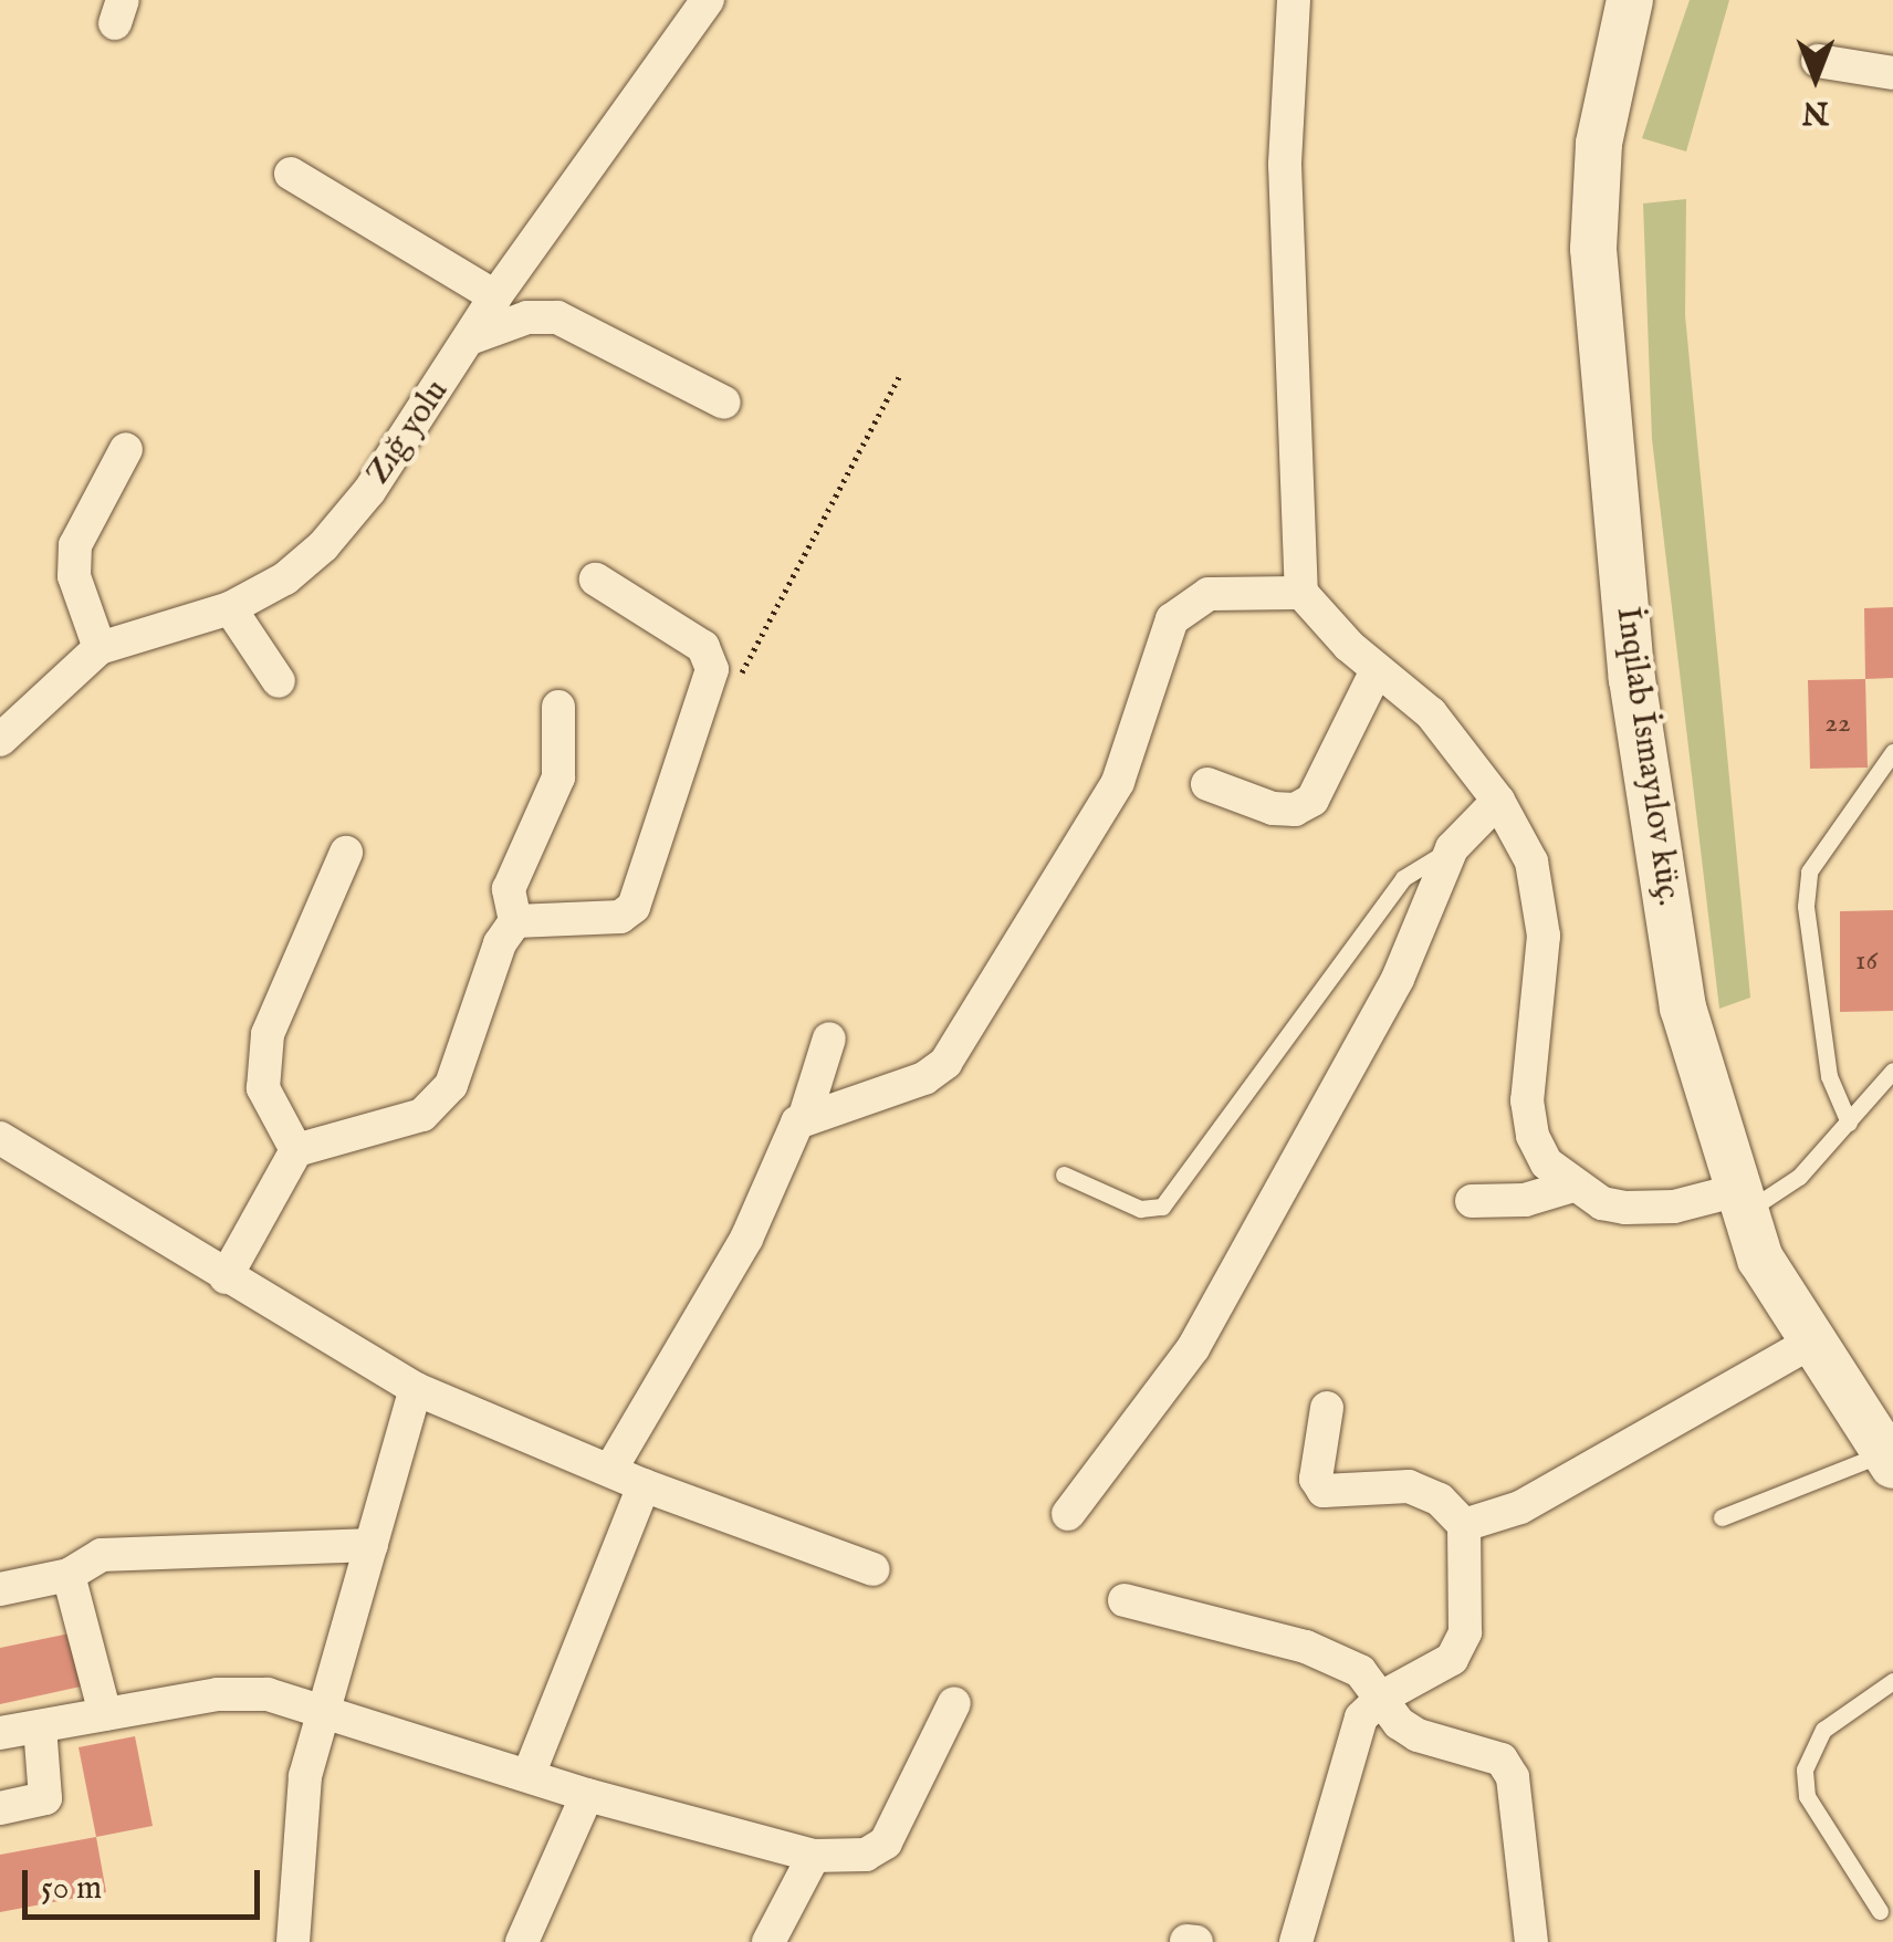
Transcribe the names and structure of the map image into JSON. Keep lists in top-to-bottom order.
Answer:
{
  "streets": {
    "main road": ["İnqilab İsmayılov küç."],
    "street": ["Zığ yolu"]
  },
  "house_numbers": ["22", "16"],
  "scale_bar": "50 m",
  "north": "bottom"
}
